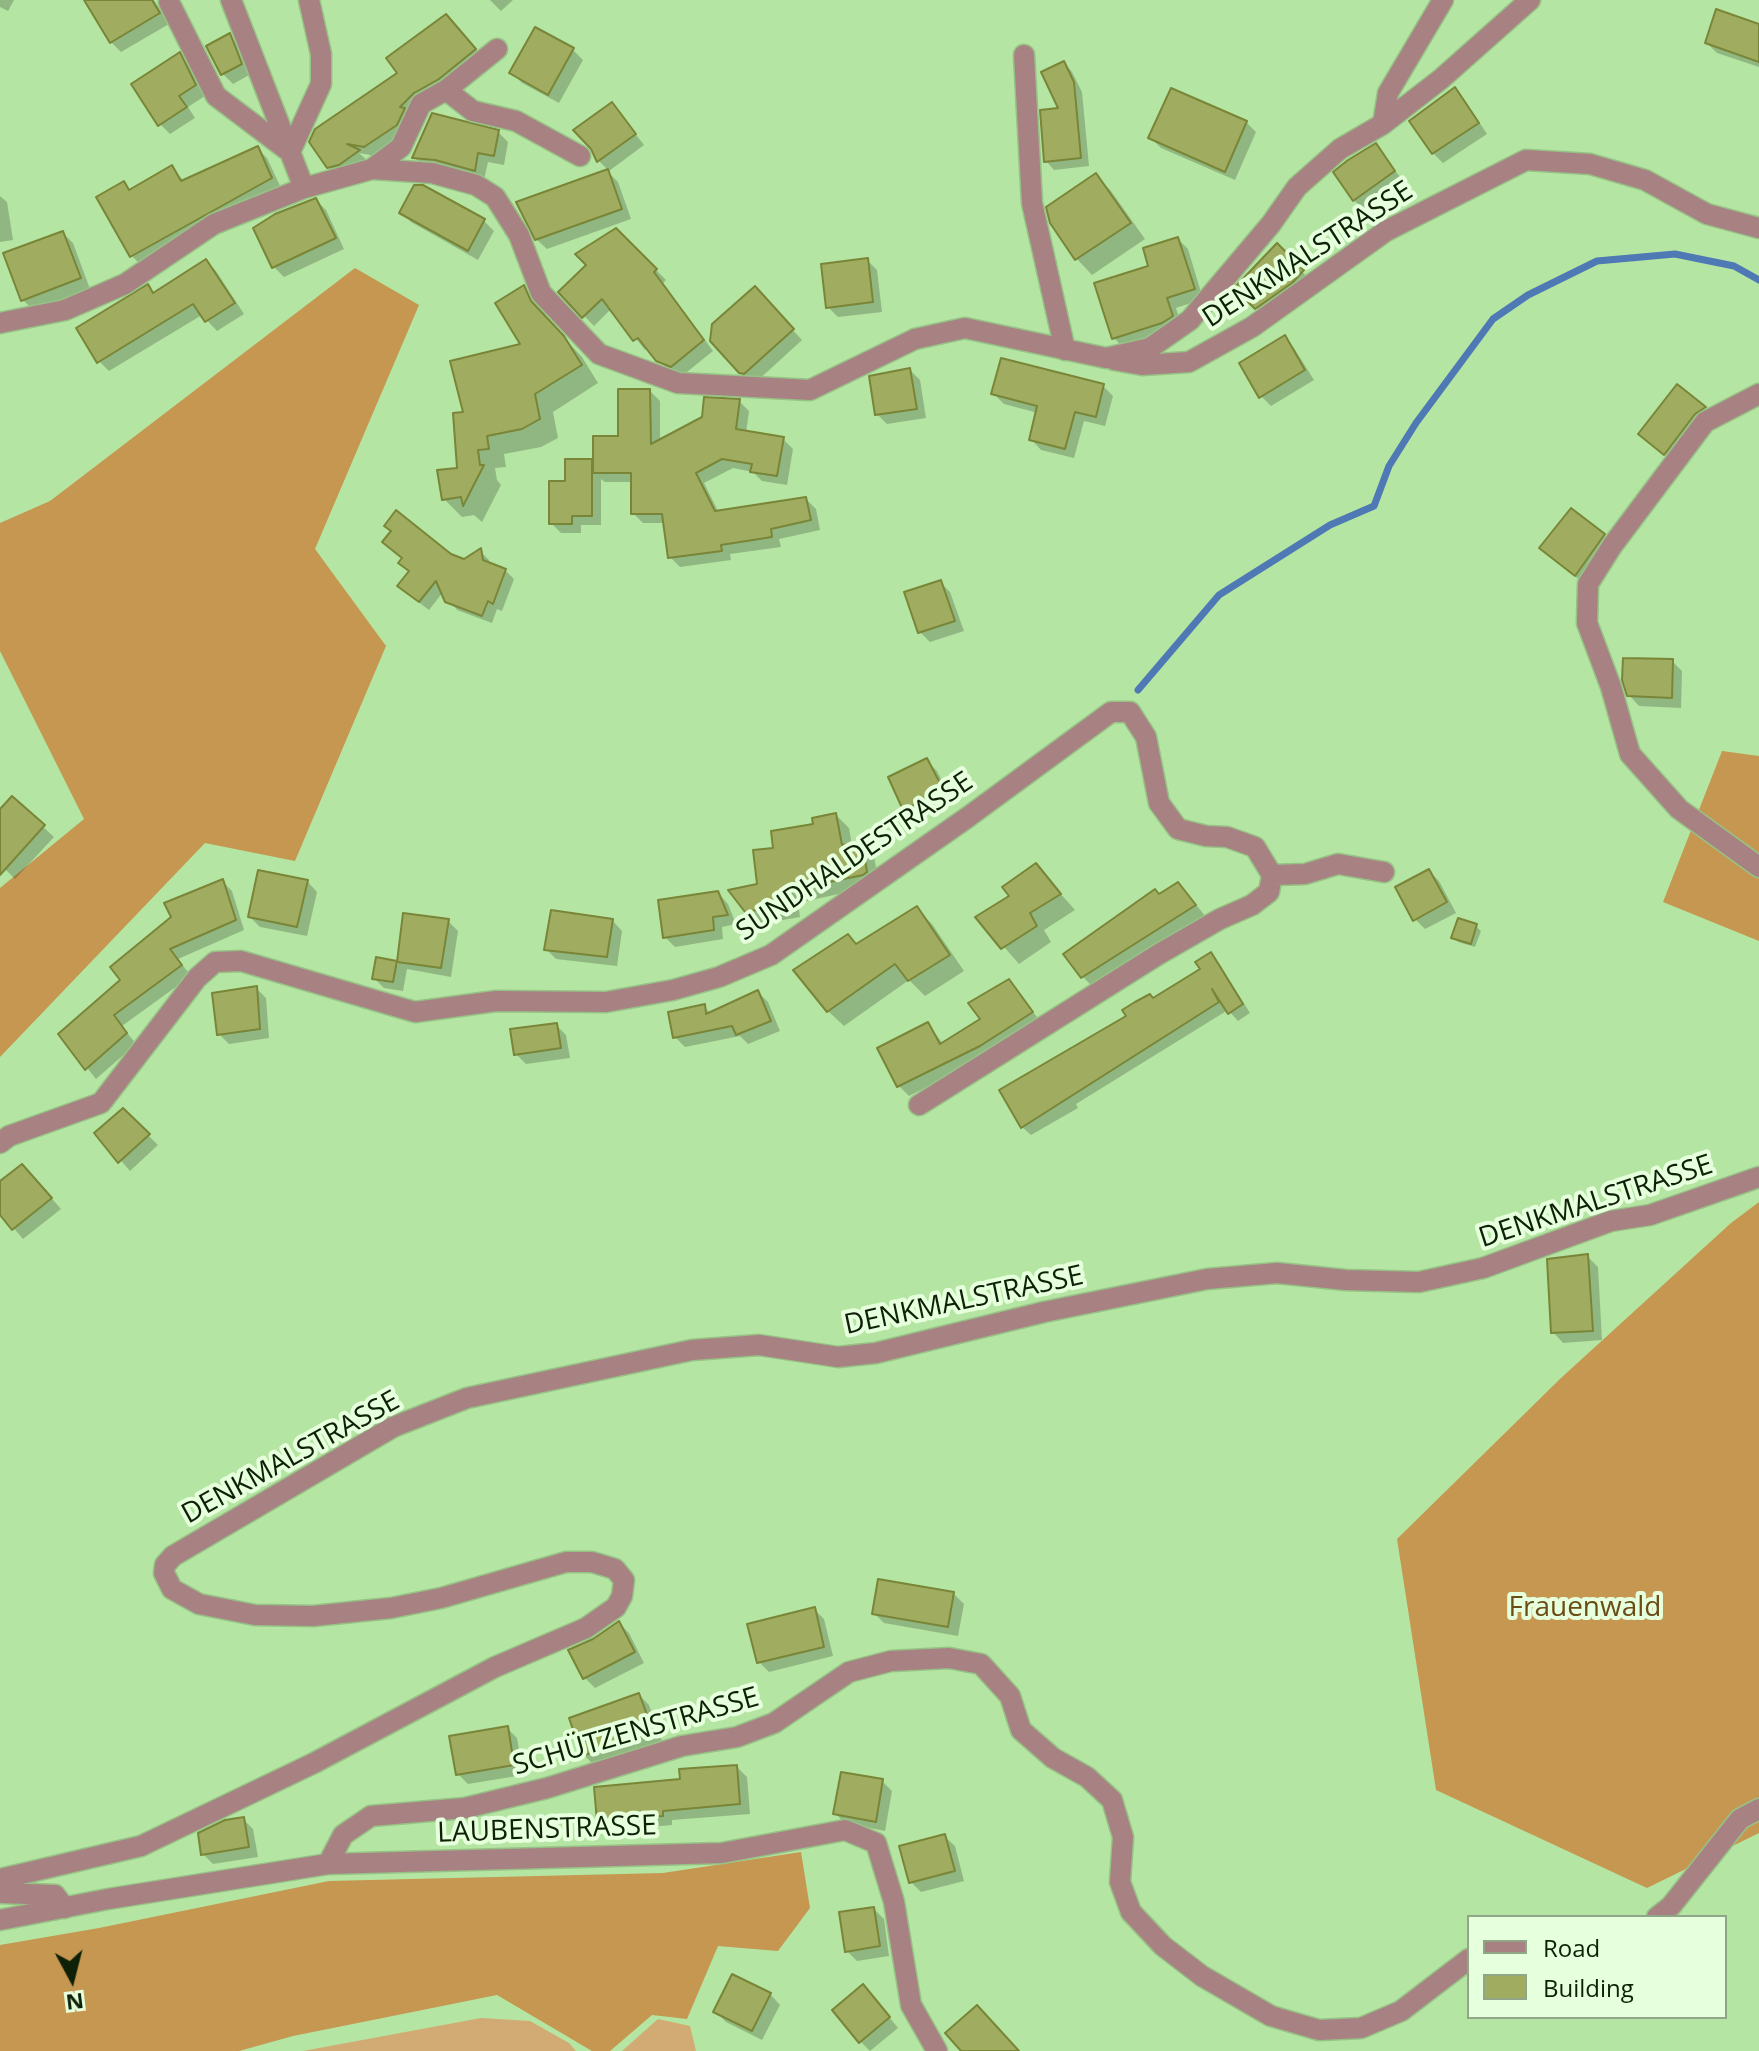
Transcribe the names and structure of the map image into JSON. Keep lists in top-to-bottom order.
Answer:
{
  "streets": {
    "street": [
      "DENKMALSTRASSE",
      "SUNDHALDESTRASSE",
      "SCHÜTZENSTRASSE",
      "LAUBENSTRASSE"
    ]
  },
  "crossings": [
    ["SCHÜTZENSTRASSE", "LAUBENSTRASSE"]
  ],
  "parks": ["Frauenwald"],
  "legend": ["Road", "Building"],
  "north": "bottom"
}
